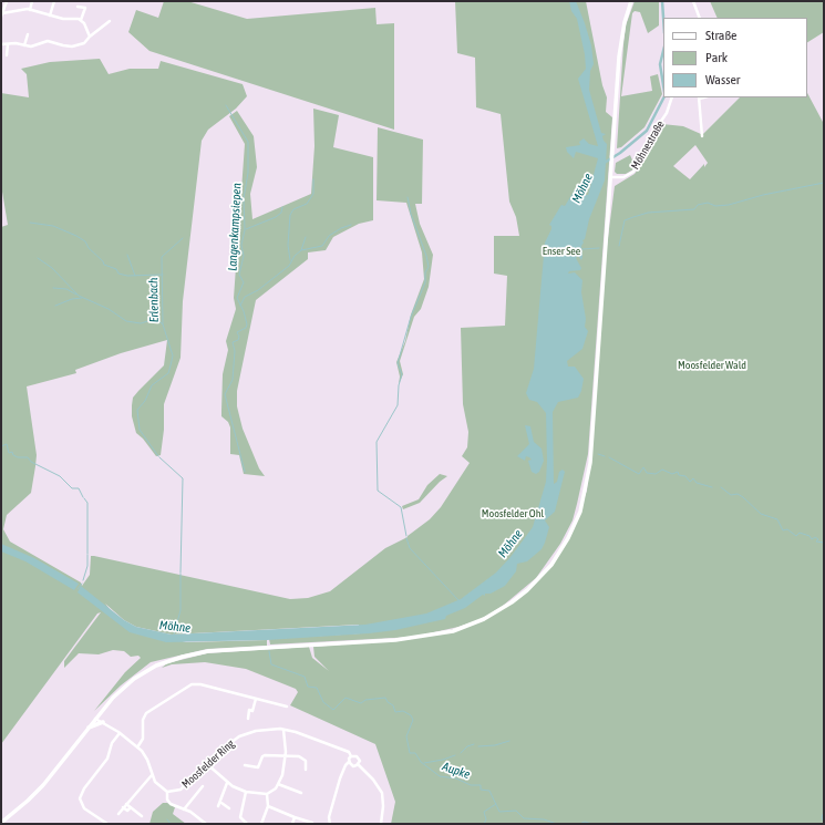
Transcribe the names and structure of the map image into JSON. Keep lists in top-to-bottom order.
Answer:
{
  "streets": {
    "street": ["Möhnestraße", "Moosfelder Ring"]
  },
  "water": [
    "Möhne",
    "Langenkampsiepen",
    "Erlenbach",
    "Aupke"
  ],
  "parks": ["Enser See", "Moosfelder Wald", "Moosfelder Ohl"],
  "legend": ["Straße", "Park", "Wasser"]
}
